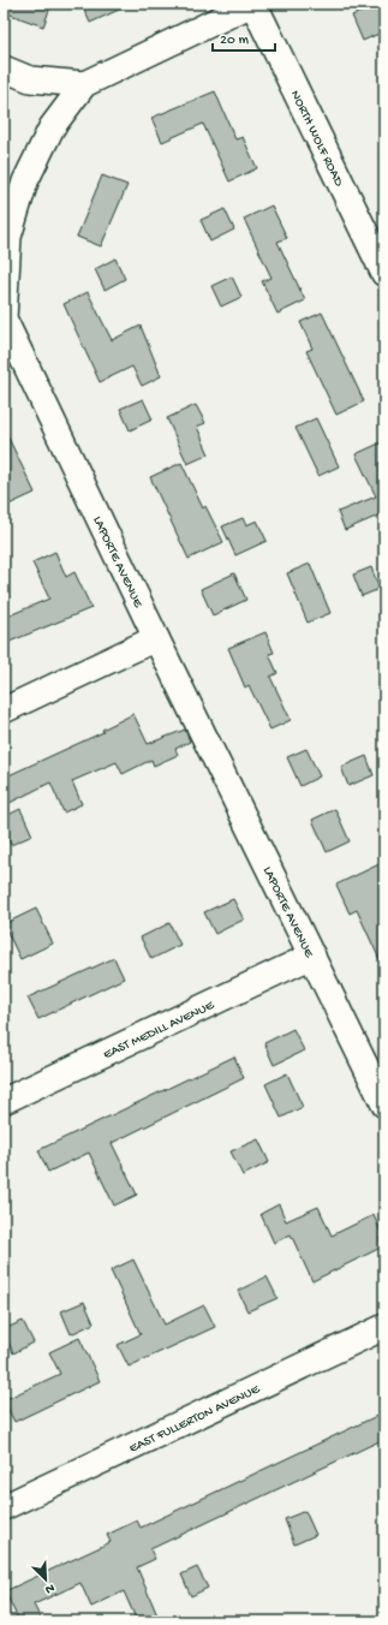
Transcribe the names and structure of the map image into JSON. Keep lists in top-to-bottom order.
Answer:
{
  "streets": {
    "main road": ["NORTH WOLF ROAD"],
    "street": ["LAPORTE AVENUE", "EAST MEDILL AVENUE", "EAST FULLERTON AVENUE"]
  },
  "crossings": [
    ["LAPORTE AVENUE", "EAST MEDILL AVENUE"]
  ],
  "scale_bar": "20 m",
  "north": "bottom right"
}
